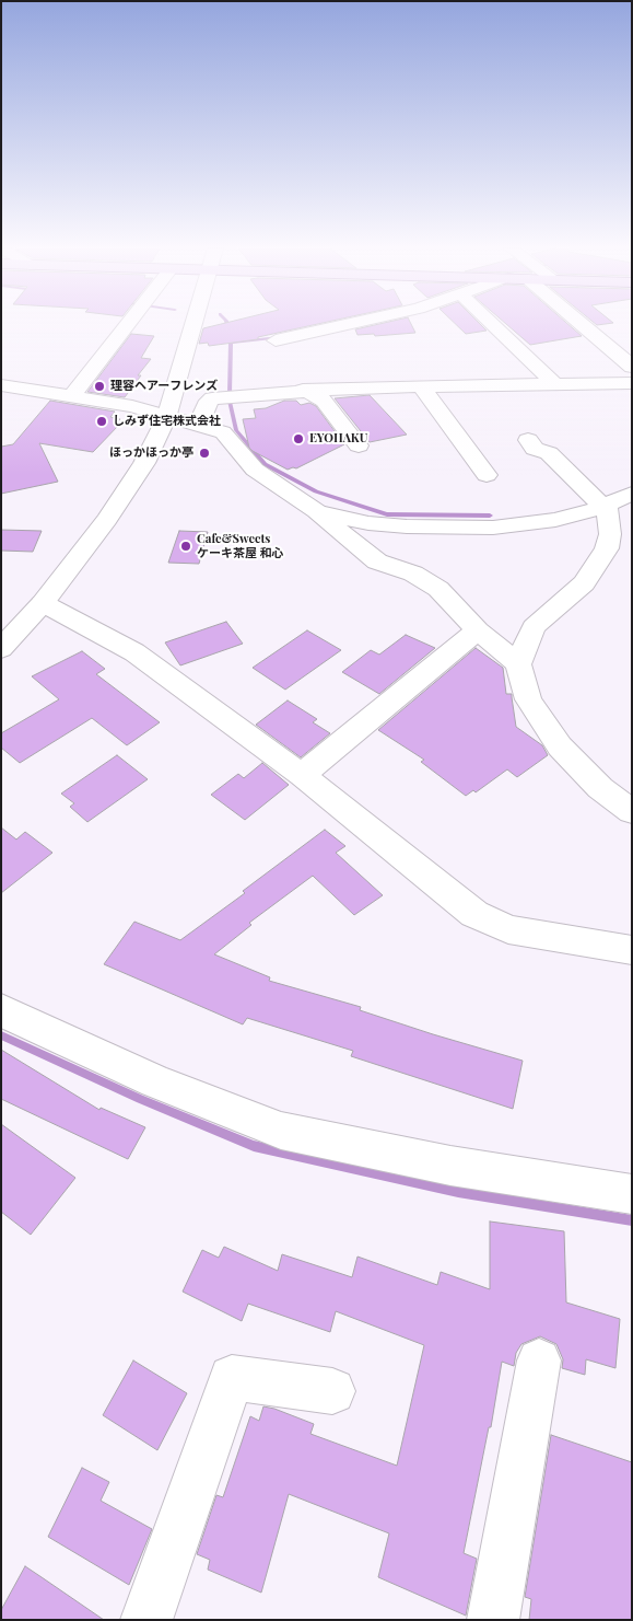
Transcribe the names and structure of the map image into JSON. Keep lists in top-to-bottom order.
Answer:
{
  "places": [
    "理容ヘアーフレンズ",
    "しみず住宅株式会社",
    "EYOHAKU",
    "ほっかほっか亭",
    "Cafe&Sweets ケーキ茶屋 和心"
  ]
}
